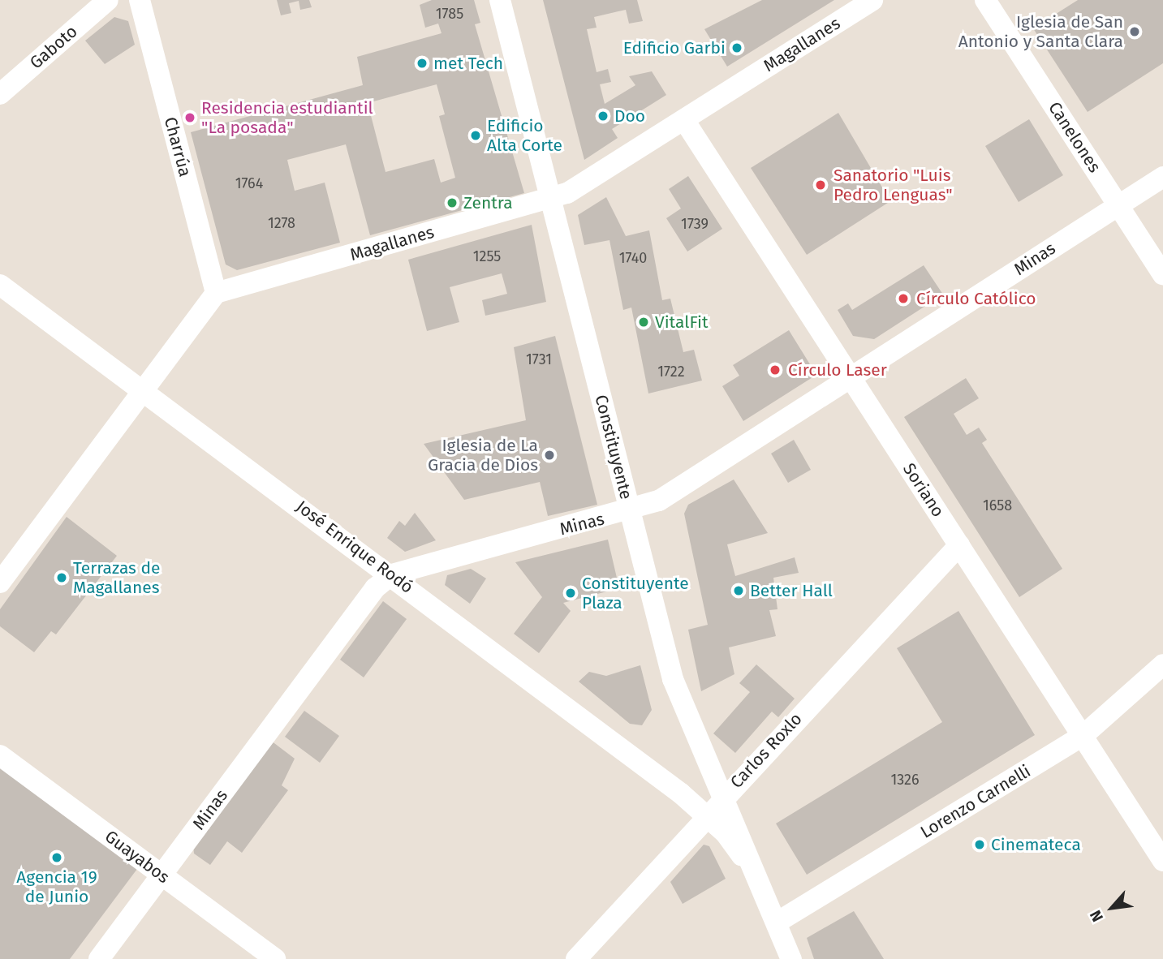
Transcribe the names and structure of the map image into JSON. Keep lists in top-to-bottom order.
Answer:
{
  "streets": {
    "street": [
      "Magallanes",
      "Gaboto",
      "Canelones",
      "Charrúa",
      "Minas",
      "Constituyente",
      "Soriano",
      "José Enrique Rodó",
      "Carlos Roxlo",
      "Lorenzo Carnelli",
      "Guayabos"
    ]
  },
  "crossings": [
    ["Magallanes", "Charrúa"],
    ["Magallanes", "Constituyente"],
    ["Magallanes", "Soriano"],
    ["Canelones", "Minas"],
    ["Minas", "Constituyente"],
    ["Minas", "Soriano"],
    ["Minas", "José Enrique Rodó"],
    ["Minas", "Guayabos"],
    ["Constituyente", "José Enrique Rodó"],
    ["Constituyente", "Carlos Roxlo"],
    ["Constituyente", "Lorenzo Carnelli"],
    ["Soriano", "Carlos Roxlo"],
    ["Soriano", "Lorenzo Carnelli"],
    ["José Enrique Rodó", "Carlos Roxlo"]
  ],
  "places": [
    "Iglesia de San Antonio y Santa Clara",
    "Edificio Garbi",
    "met Tech",
    "Doo",
    "Residencia estudiantil \"La posada\"",
    "Edificio Alta Corte",
    "Sanatorio \"Luis Pedro Lenguas\"",
    "Zentra",
    "Círculo Católico",
    "VitalFit",
    "Círculo Laser",
    "Iglesia de La Gracia de Dios",
    "Terrazas de Magallanes",
    "Better Hall",
    "Constituyente Plaza",
    "Cinemateca",
    "Agencia 19 de Junio"
  ],
  "house_numbers": [
    "1785",
    "1764",
    "1278",
    "1739",
    "1255",
    "1740",
    "1731",
    "1722",
    "1658",
    "1326"
  ],
  "north": "bottom left"
}
